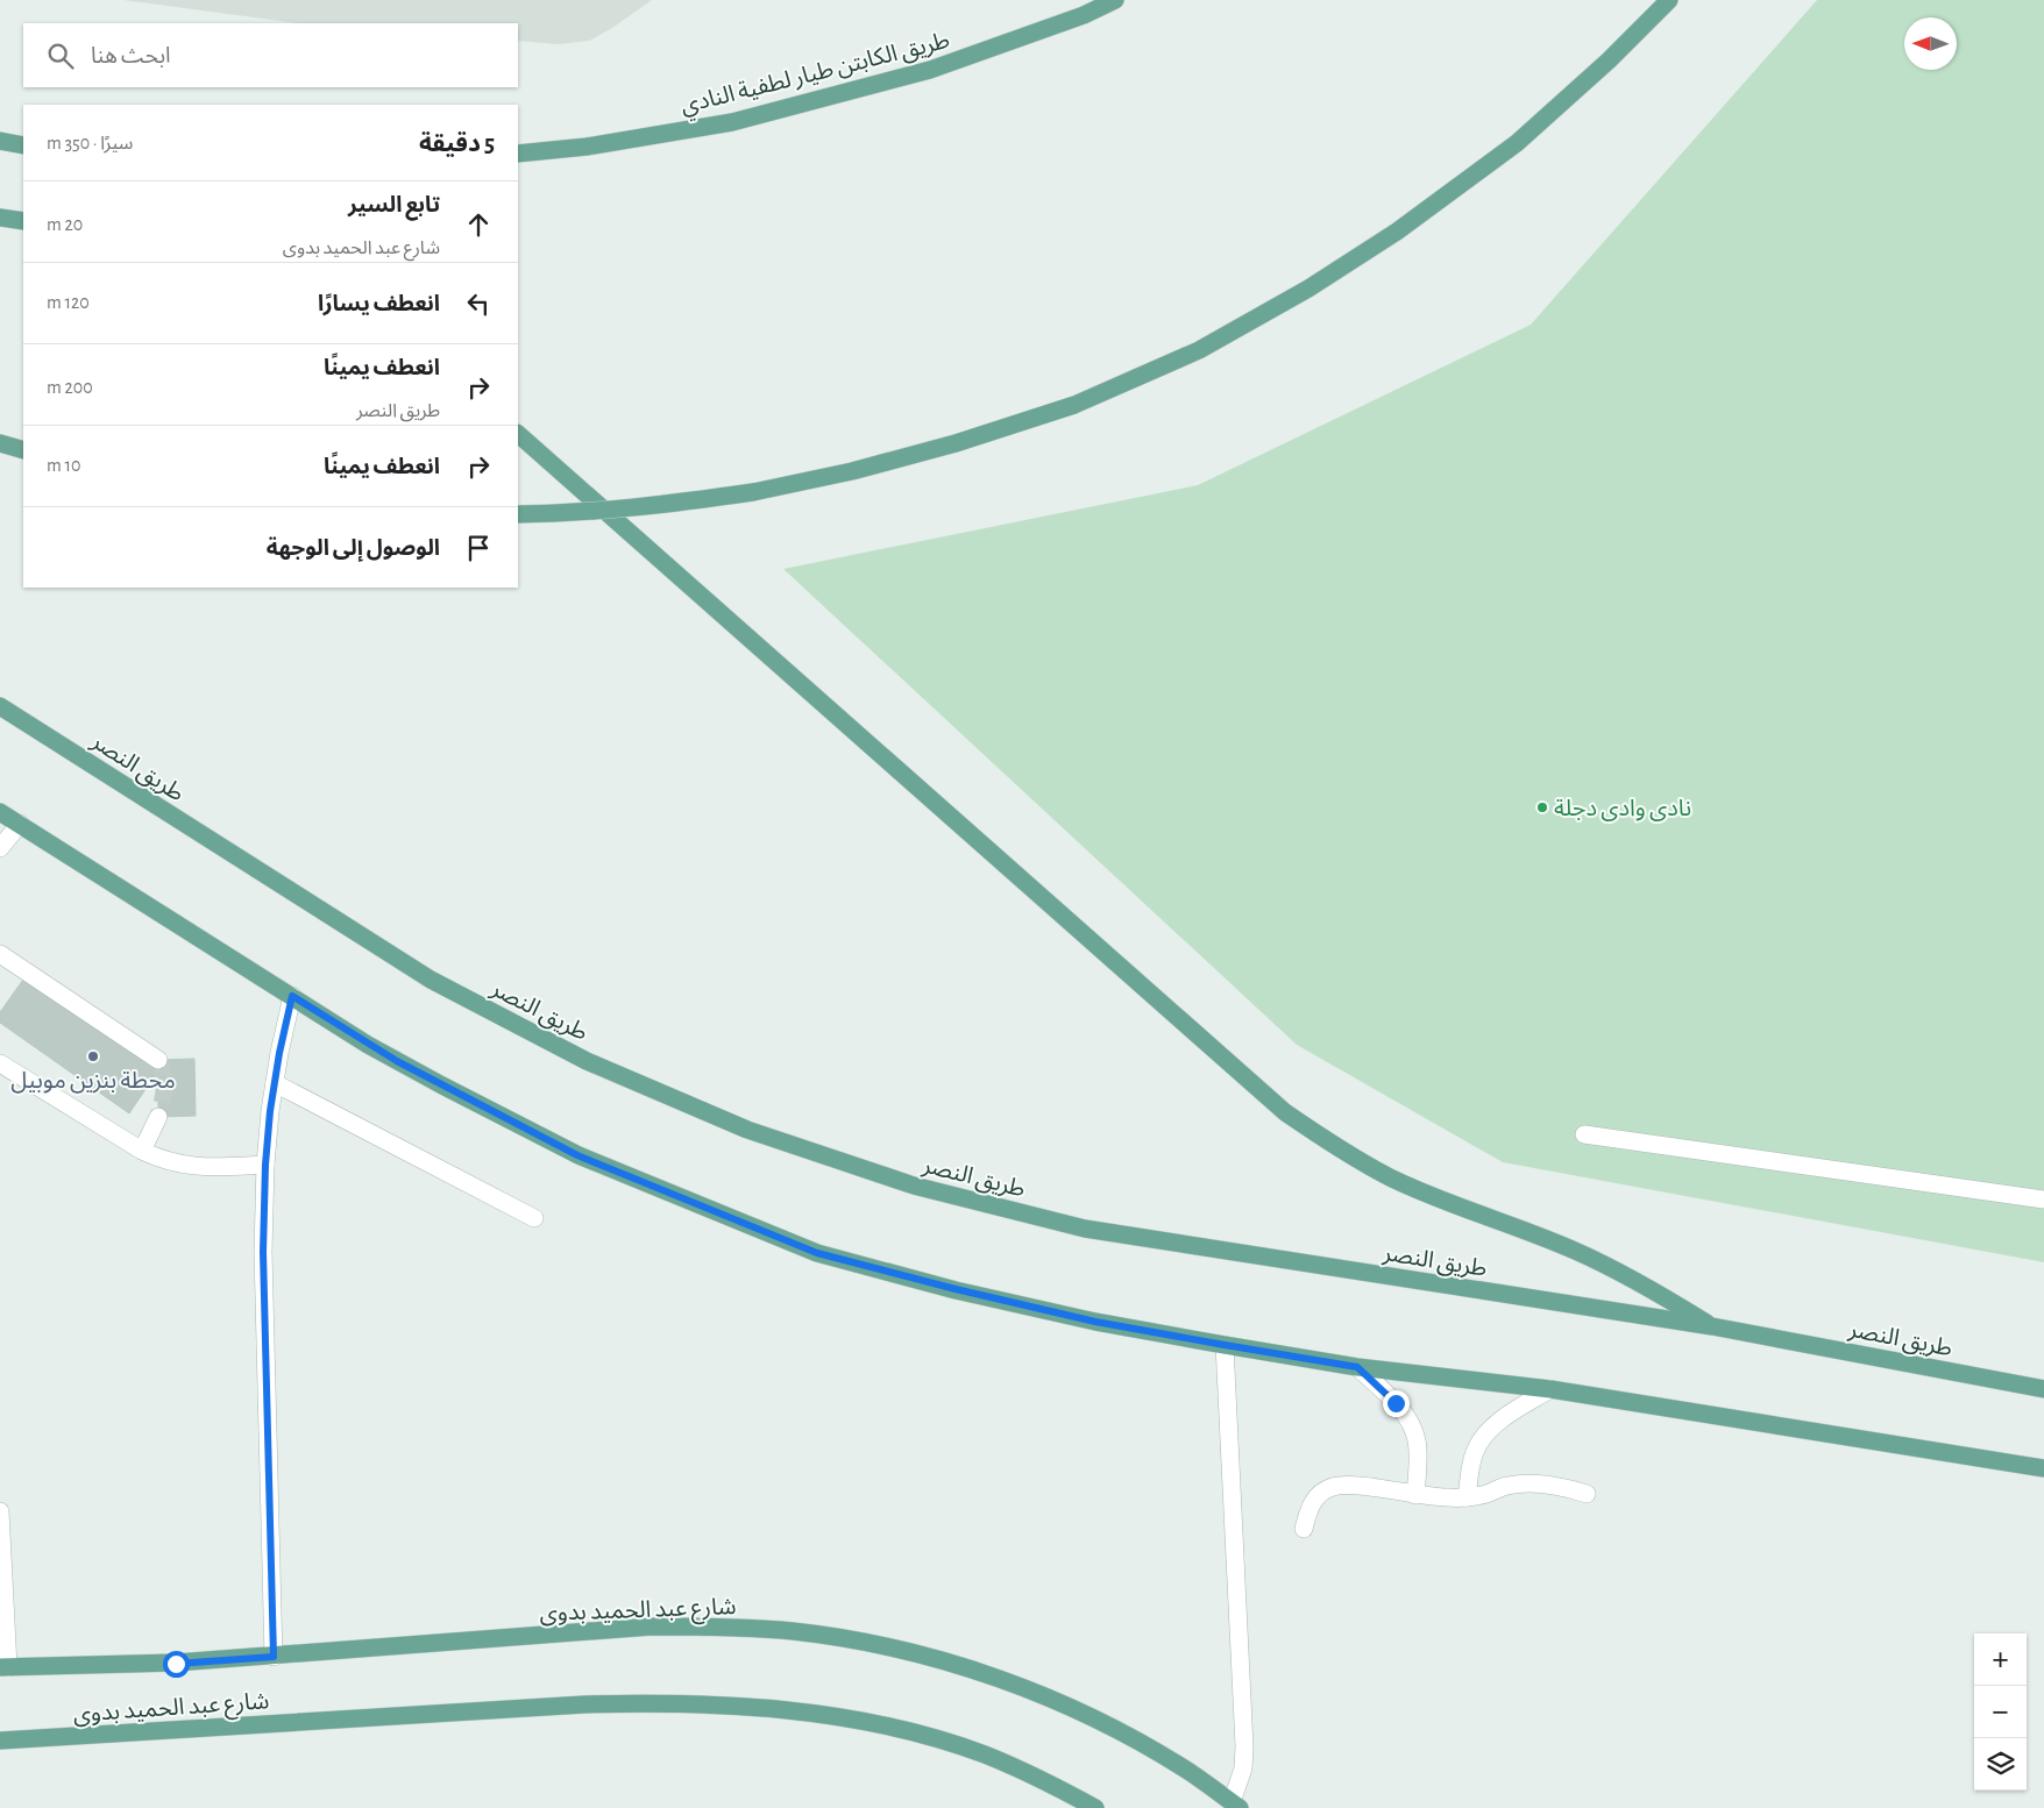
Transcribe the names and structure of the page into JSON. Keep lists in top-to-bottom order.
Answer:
{
  "streets": {
    "main road": ["طريق الكابتن طيار لطفية النادي", "طريق النصر", "شارع عبد الحميد بدوى"]
  },
  "places": ["نادى وادى دجلة", "محطة بنزين موبيل"],
  "north": "left",
  "page": {
    "search": "ابحث هنا",
    "heading": ["5 دقيقة", "سيرًا · 350 m"],
    "list": [
      ["تابع السير", "شارع عبد الحميد بدوى", "20 m"],
      ["انعطف يسارًا", "120 m"],
      ["انعطف يمينًا", "طريق النصر", "200 m"],
      ["انعطف يمينًا", "10 m"],
      "الوصول إلى الوجهة"
    ],
    "map_buttons": ["+", "−"]
  }
}
